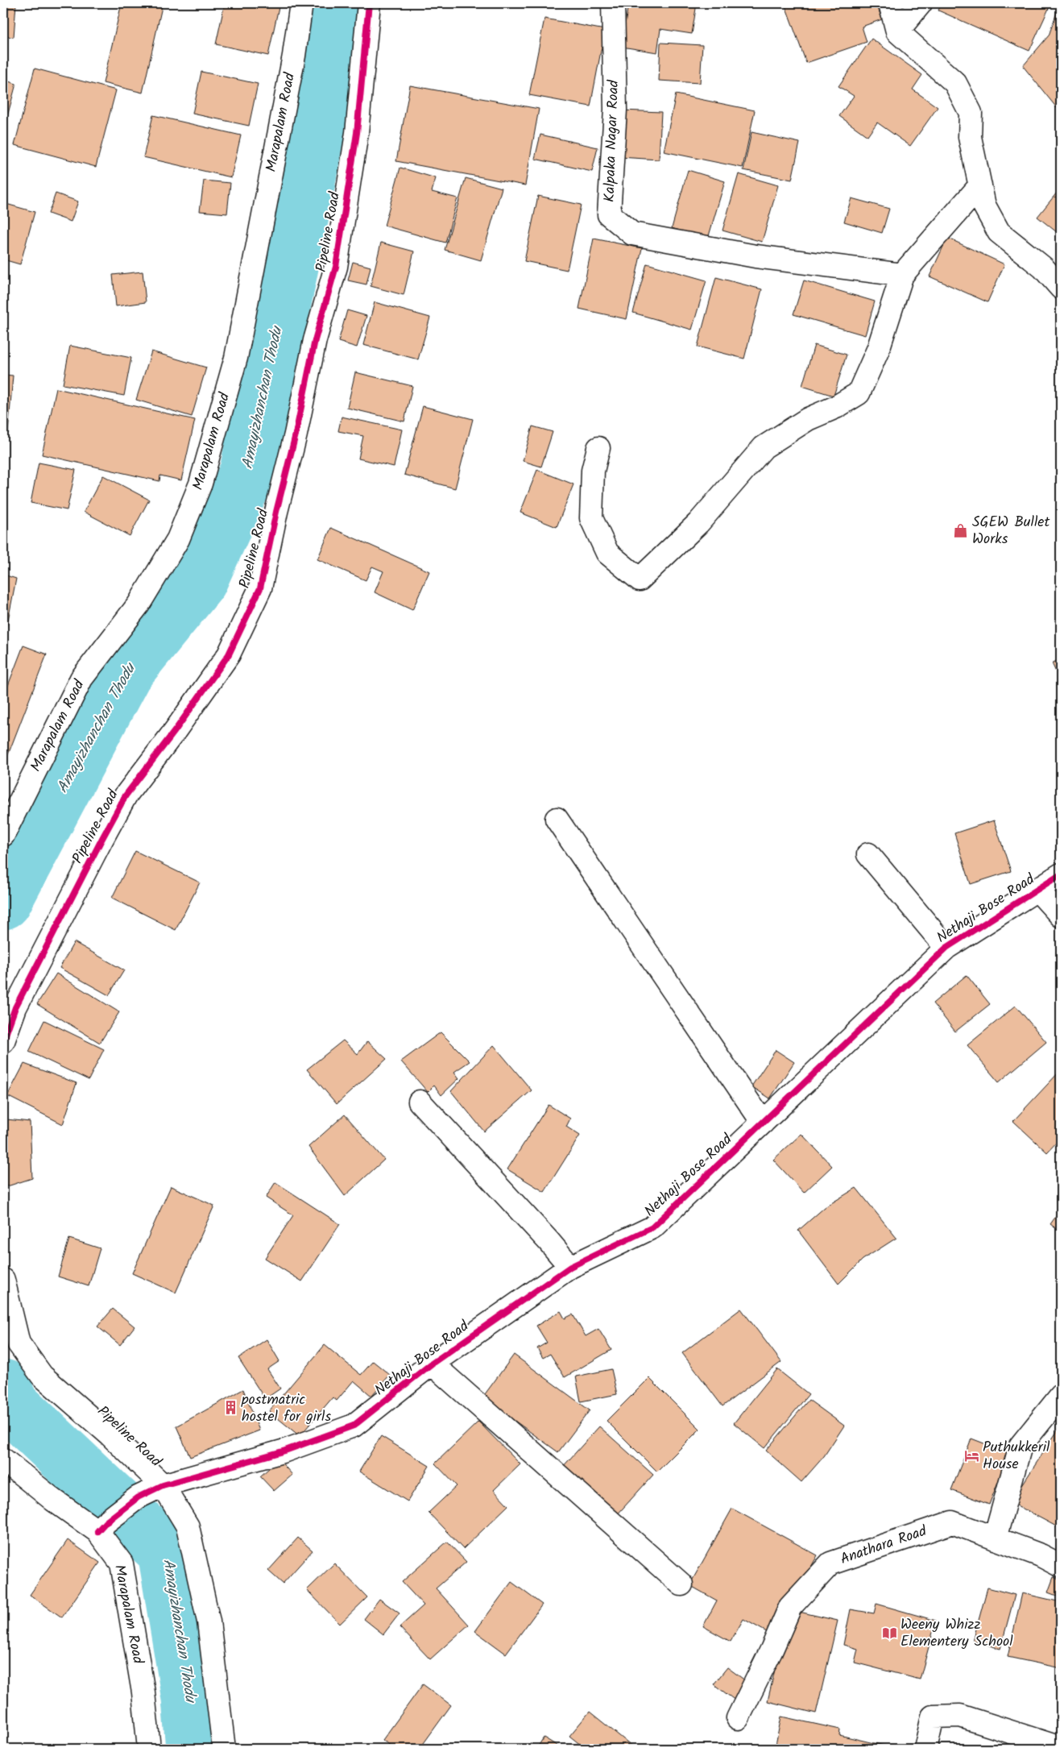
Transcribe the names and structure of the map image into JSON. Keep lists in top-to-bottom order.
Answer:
{
  "streets": {
    "street": [
      "Marapalam Road",
      "Kalpaka Nagar Road",
      "Pipeline Road",
      "Nethaji Bose Road",
      "Anathara Road"
    ]
  },
  "crossings": [
    ["Marapalam Road", "Nethaji Bose Road"],
    ["Pipeline Road", "Nethaji Bose Road"]
  ],
  "water": ["Amayizhanchan Thodu"],
  "places": {
    "shop": ["SGEW Bullet Works"],
    "building": ["postmatric hostel for girls"],
    "hotel": ["Puthukkeril House"],
    "library": ["Weeny Whizz Elementery School"]
  }
}
